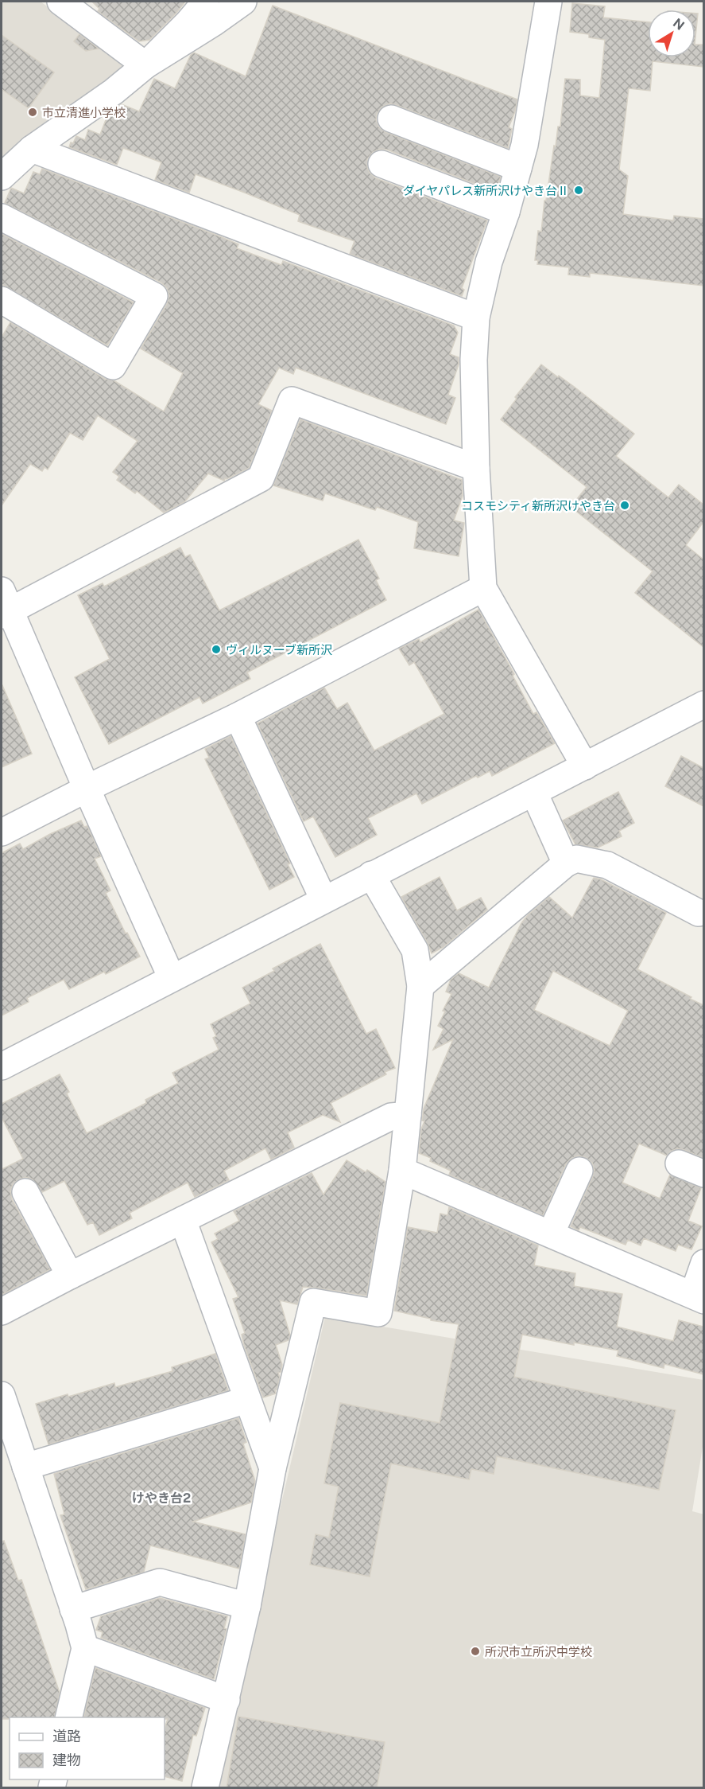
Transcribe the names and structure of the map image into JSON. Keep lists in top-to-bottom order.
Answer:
{
  "districts": ["けやき台2"],
  "places": [
    "市立清進小学校",
    "ダイヤパレス新所沢けやき台Ⅱ",
    "コスモシティ新所沢けやき台",
    "ヴィルヌーブ新所沢",
    "所沢市立所沢中学校"
  ],
  "legend": ["道路", "建物"],
  "north": "top right"
}
